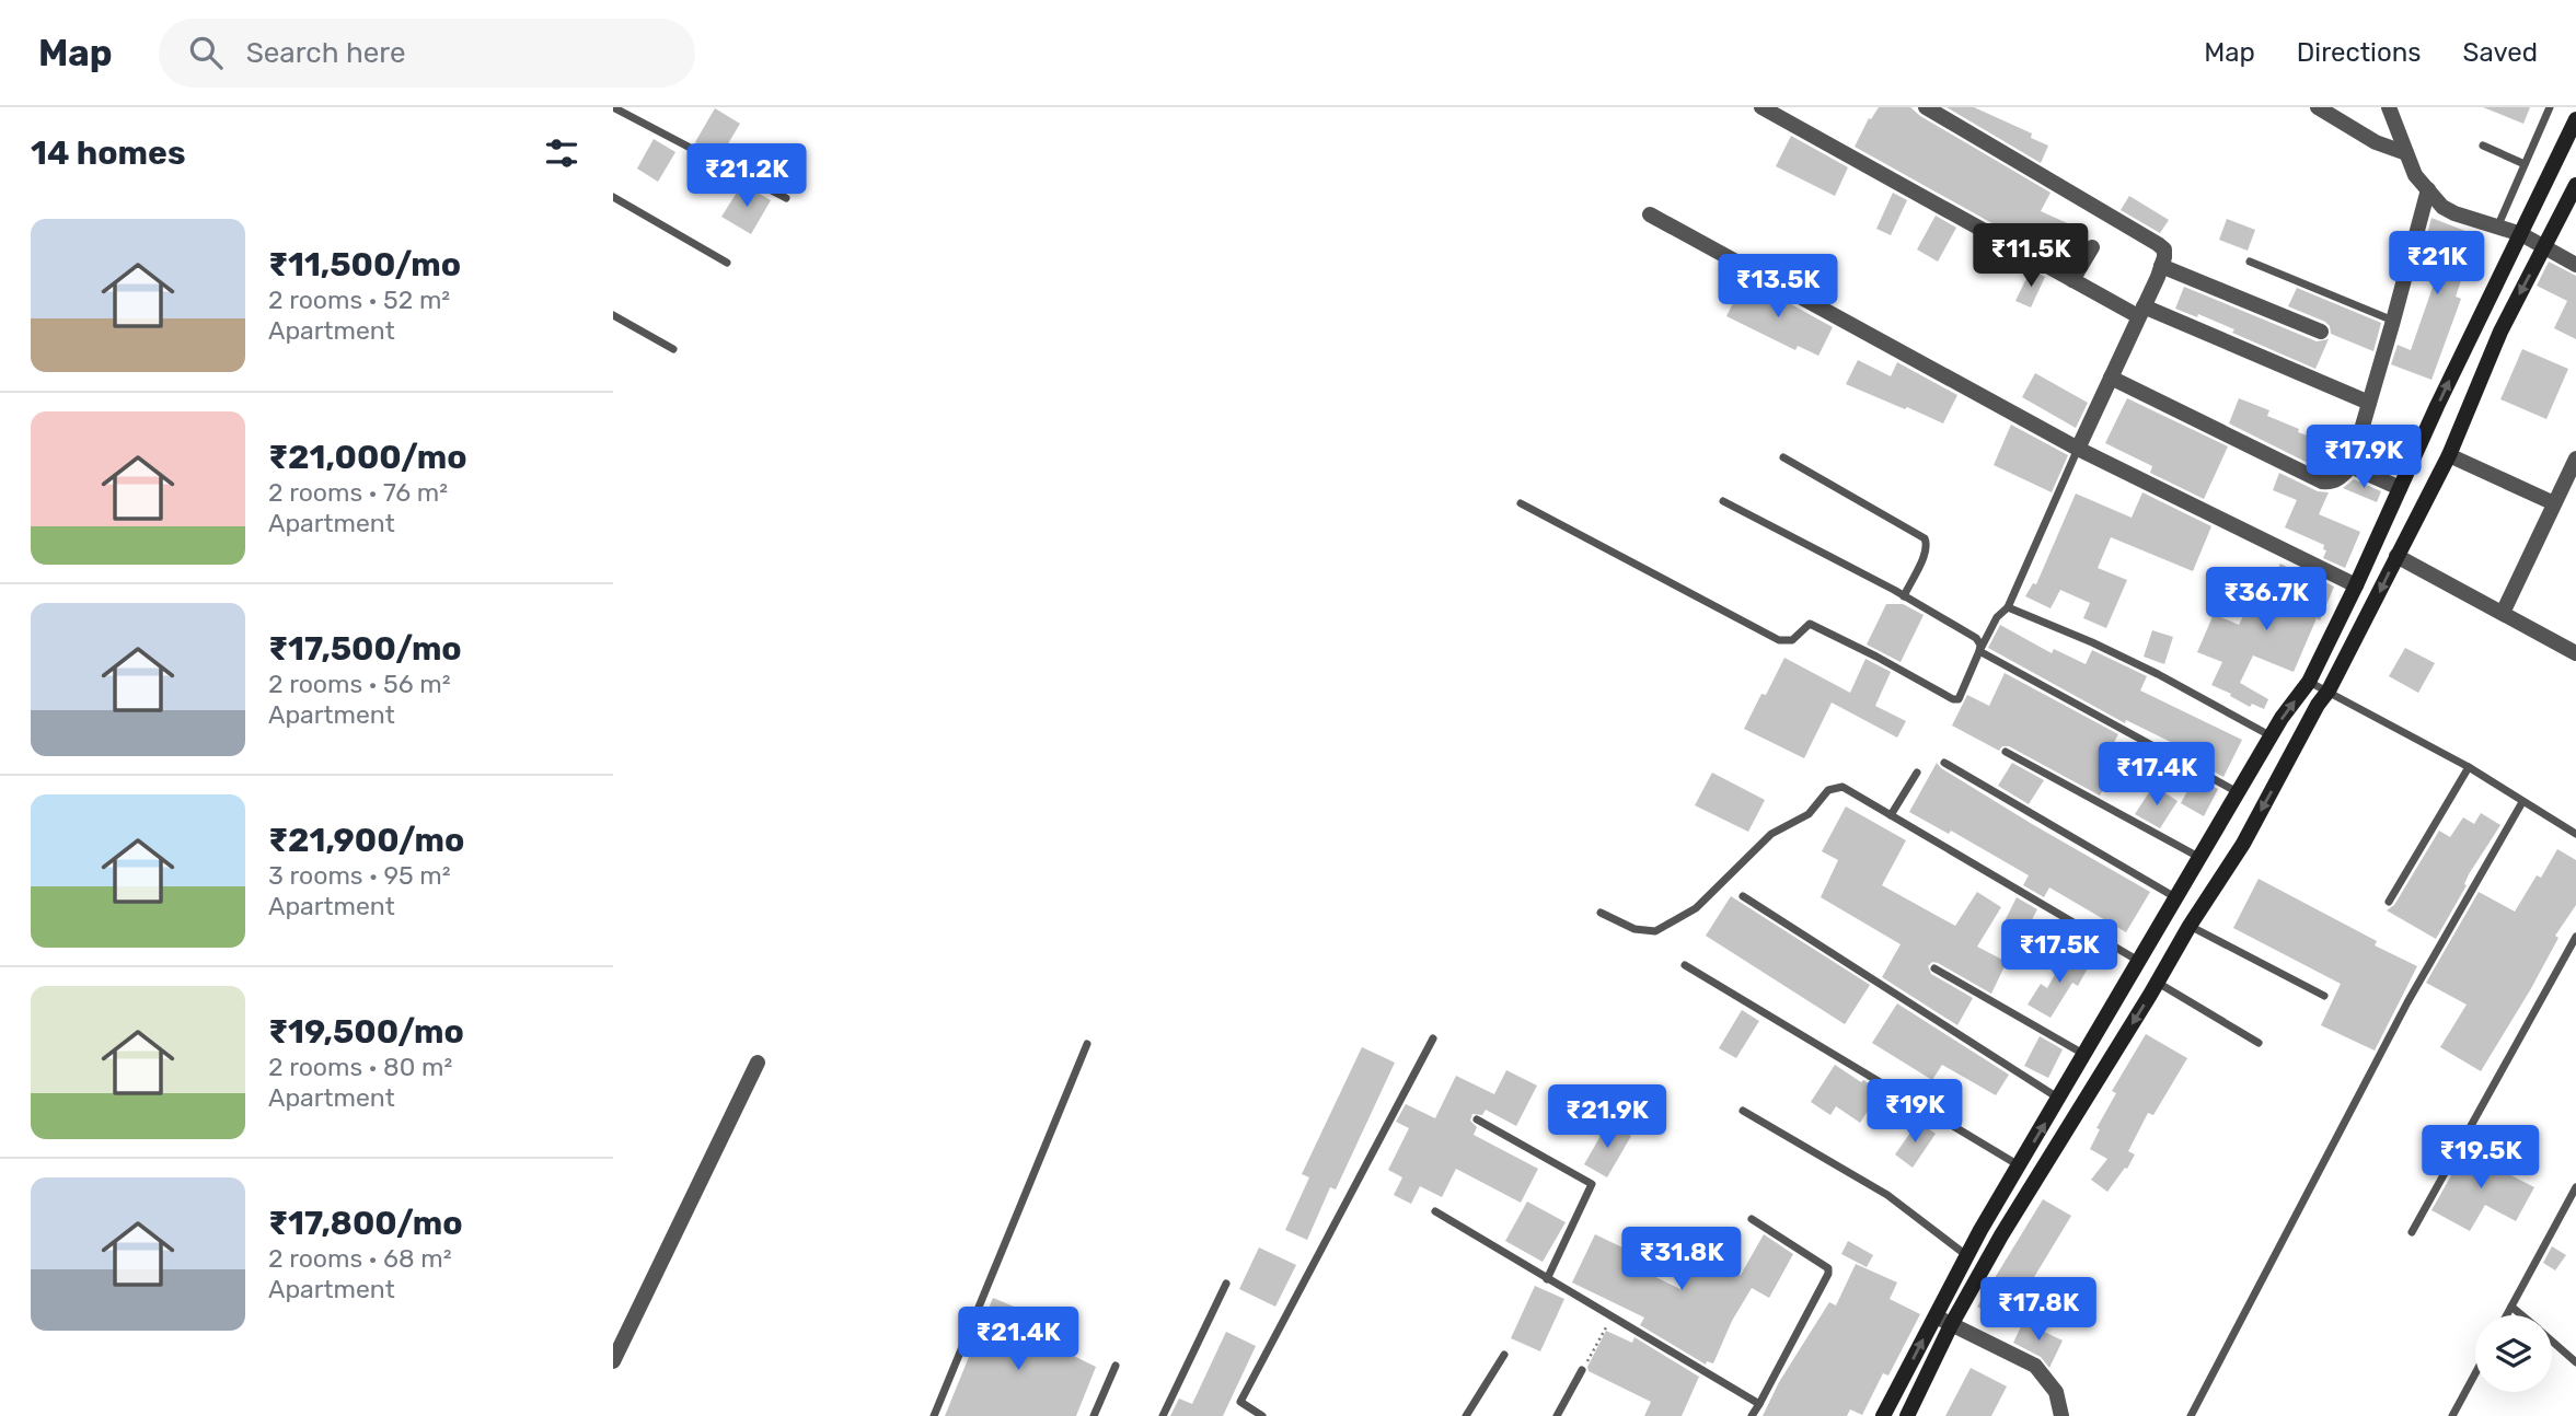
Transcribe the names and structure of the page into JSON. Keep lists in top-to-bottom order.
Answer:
{
  "page": {
    "header": "Map",
    "search": "Search here",
    "nav": ["Map", "Directions", "Saved"],
    "heading": "14 homes",
    "price": [
      "₹21.2K",
      "₹11.5K",
      "₹21K",
      "₹13.5K",
      "₹17.9K",
      "₹36.7K",
      "₹17.4K",
      "₹17.5K",
      "₹19K",
      "₹21.9K",
      "₹19.5K",
      "₹31.8K",
      "₹17.8K",
      "₹21.4K"
    ],
    "list": [
      {
        "name": "₹11,500/mo",
        "note": "2 rooms · 52 m² · Apartment"
      },
      {
        "name": "₹21,000/mo",
        "note": "2 rooms · 76 m² · Apartment"
      },
      {
        "name": "₹17,500/mo",
        "note": "2 rooms · 56 m² · Apartment"
      },
      {
        "name": "₹21,900/mo",
        "note": "3 rooms · 95 m² · Apartment"
      },
      {
        "name": "₹19,500/mo",
        "note": "2 rooms · 80 m² · Apartment"
      },
      {
        "name": "₹17,800/mo",
        "note": "2 rooms · 68 m² · Apartment"
      }
    ]
  }
}
